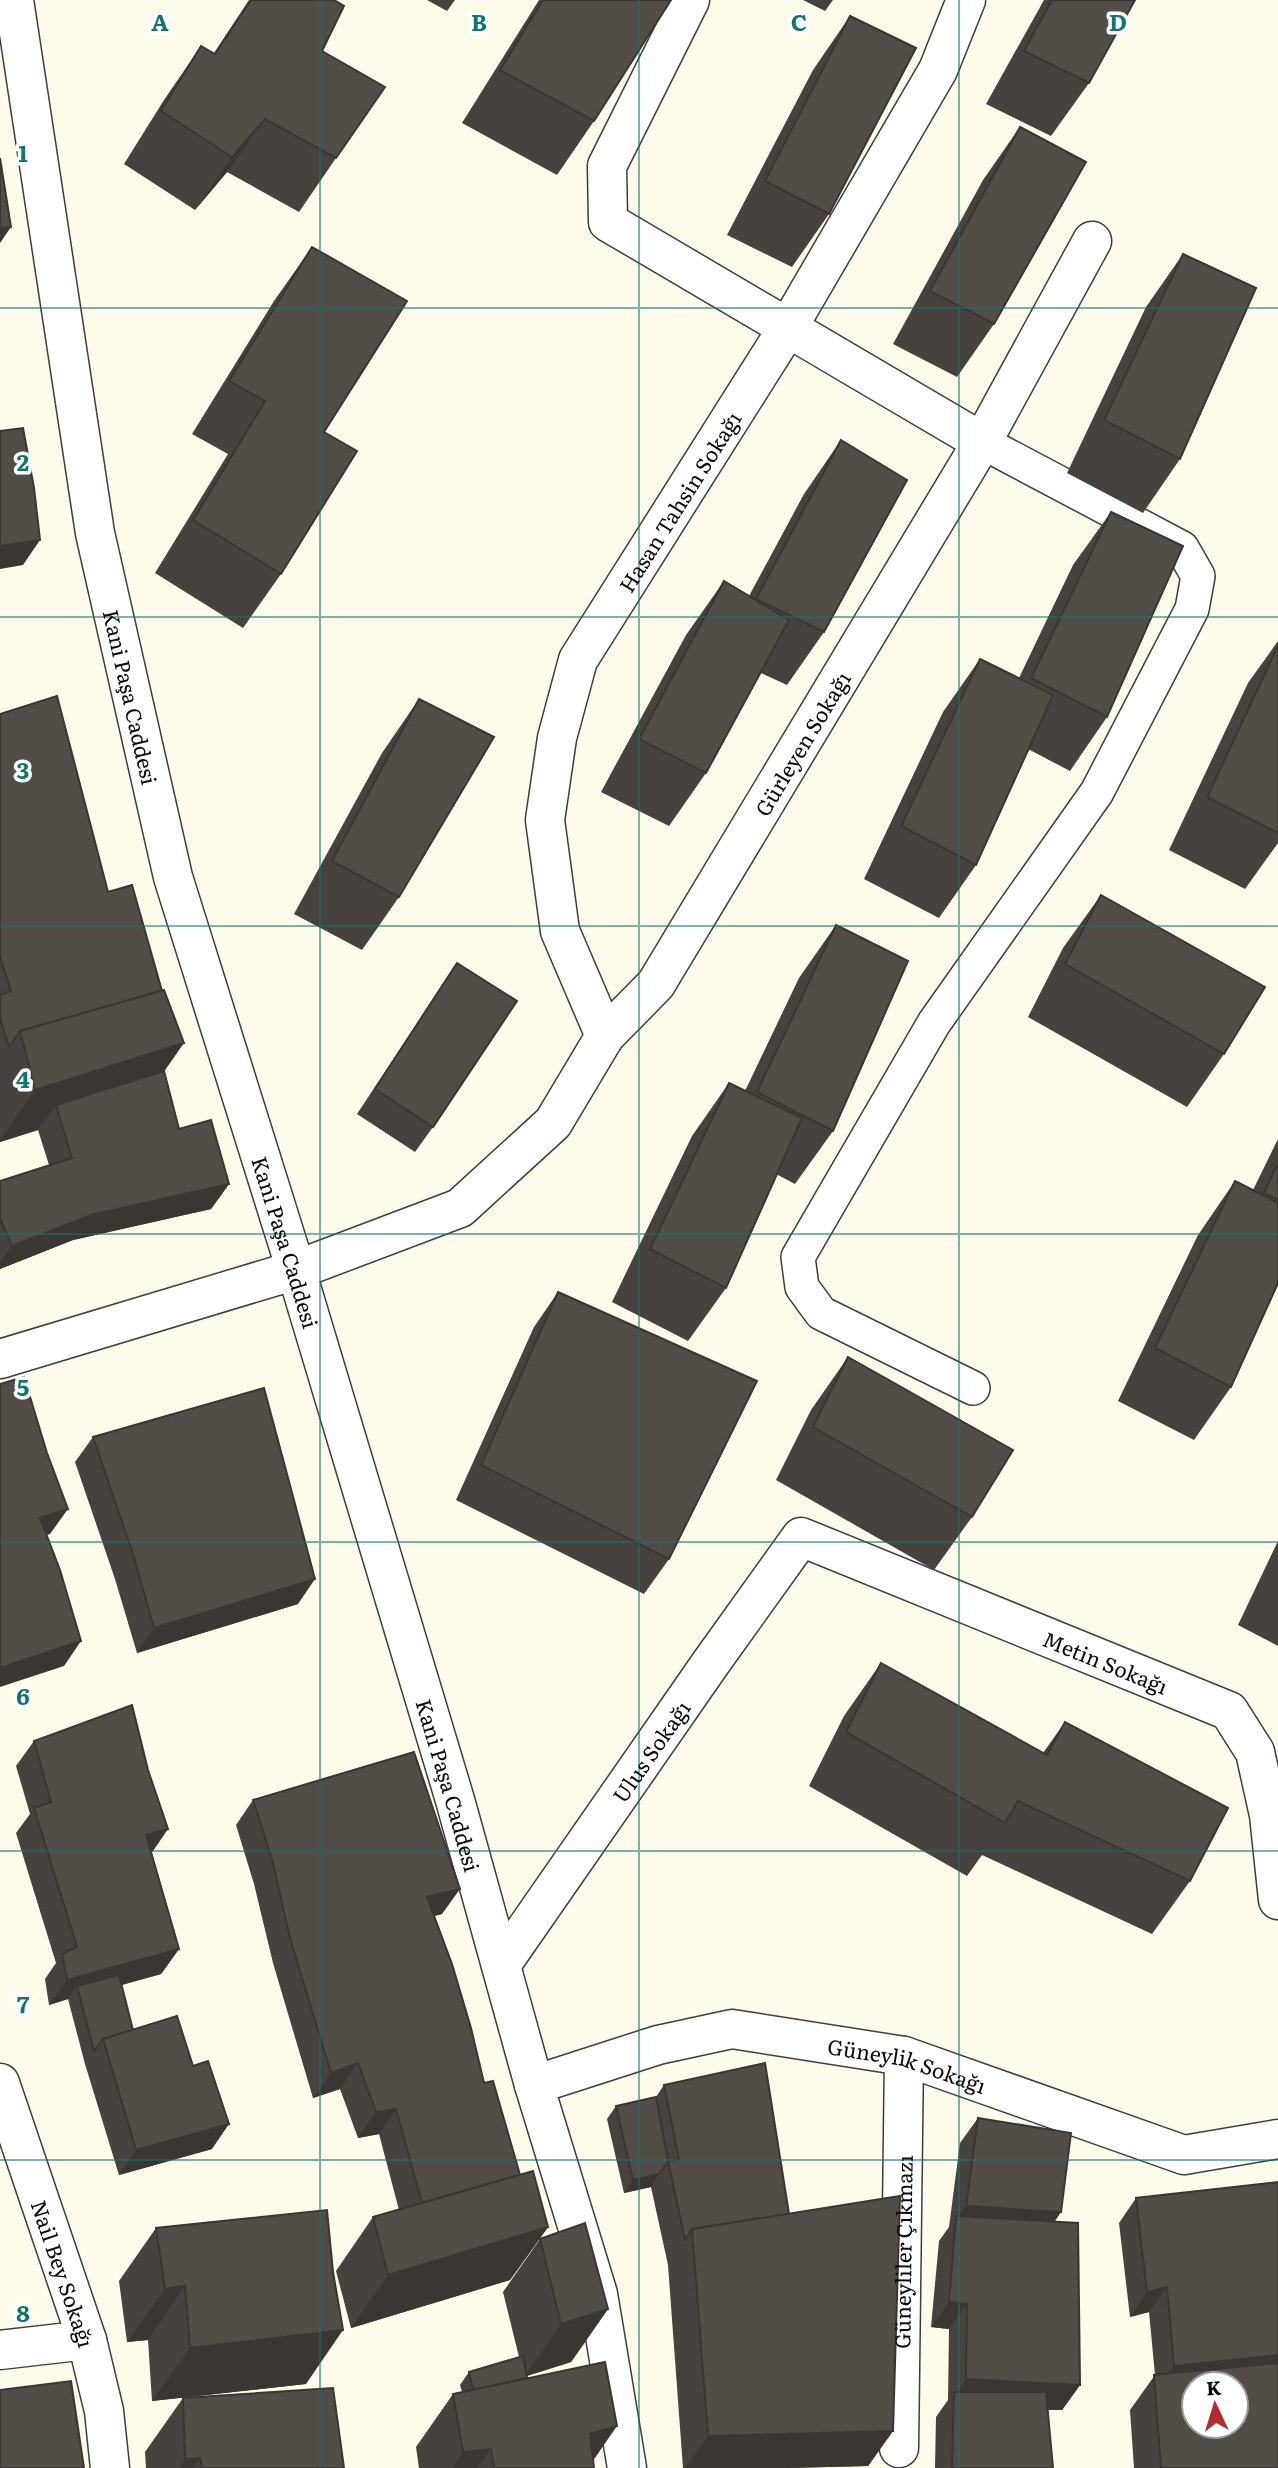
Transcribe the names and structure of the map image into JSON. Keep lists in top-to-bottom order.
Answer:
{
  "streets": {
    "street": [
      "Hasan Tahsin Sokağı",
      "Kani Paşa Caddesi",
      "Gürleyen Sokağı",
      "Metin Sokağı",
      "Ulus Sokağı",
      "Güneylik Sokağı",
      "Güneyliler Çıkmazı",
      "Nail Bey Sokağı"
    ]
  },
  "crossings": [
    ["Hasan Tahsin Sokağı", "Gürleyen Sokağı"],
    ["Kani Paşa Caddesi", "Gürleyen Sokağı"],
    ["Kani Paşa Caddesi", "Ulus Sokağı"],
    ["Kani Paşa Caddesi", "Güneylik Sokağı"],
    ["Metin Sokağı", "Ulus Sokağı"],
    ["Güneylik Sokağı", "Güneyliler Çıkmazı"]
  ],
  "north": "top",
  "grid": {
    "columns": [
      "A",
      "B",
      "C",
      "D"
    ],
    "rows": [
      "1",
      "2",
      "3",
      "4",
      "5",
      "6",
      "7",
      "8"
    ]
  }
}
